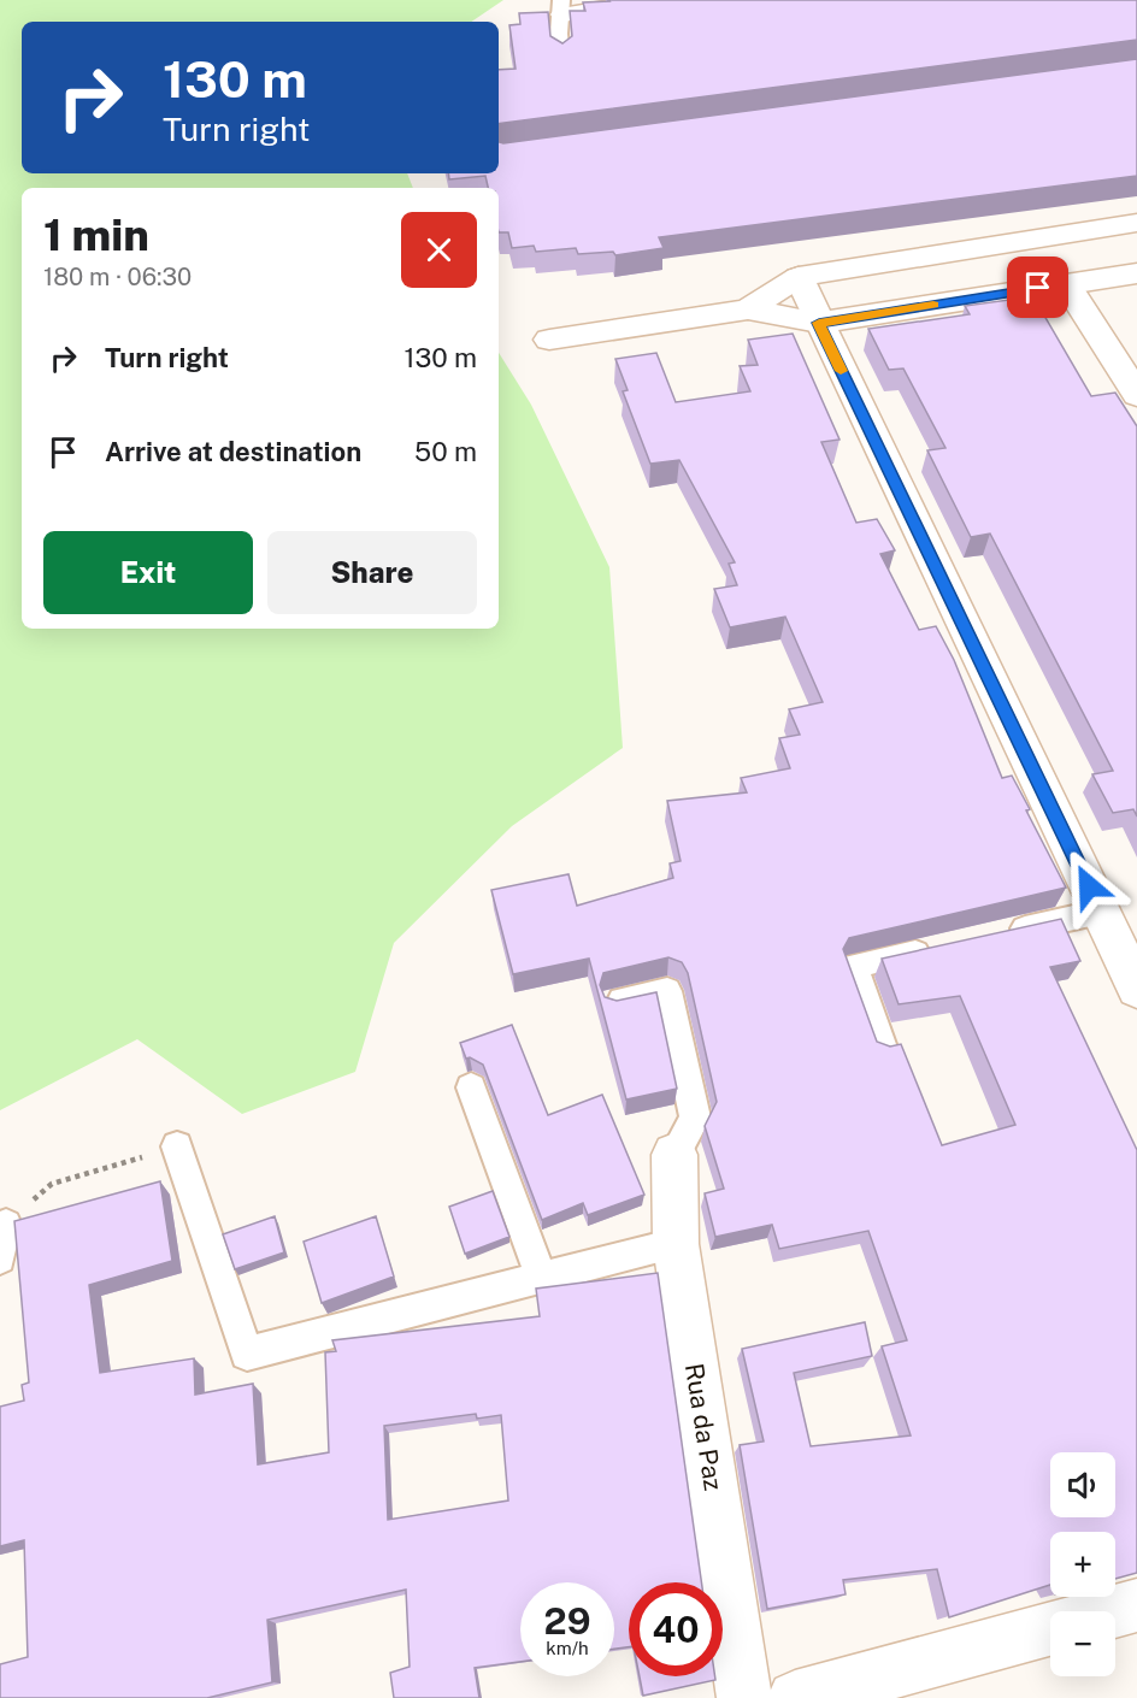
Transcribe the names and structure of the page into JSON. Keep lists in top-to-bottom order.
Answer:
{
  "streets": {
    "street": ["Rua da Paz"]
  },
  "page": {
    "turn": ["130 m", "Turn right"],
    "heading": ["1 min", "180 m · 06:30"],
    "list": [
      {
        "name": "Turn right",
        "value": "130 m"
      },
      {
        "name": "Arrive at destination",
        "value": "50 m"
      }
    ],
    "buttons": ["Exit", "Share"],
    "map_buttons": ["+", "−"],
    "speed": "29 km/h",
    "limit": "40"
  }
}
